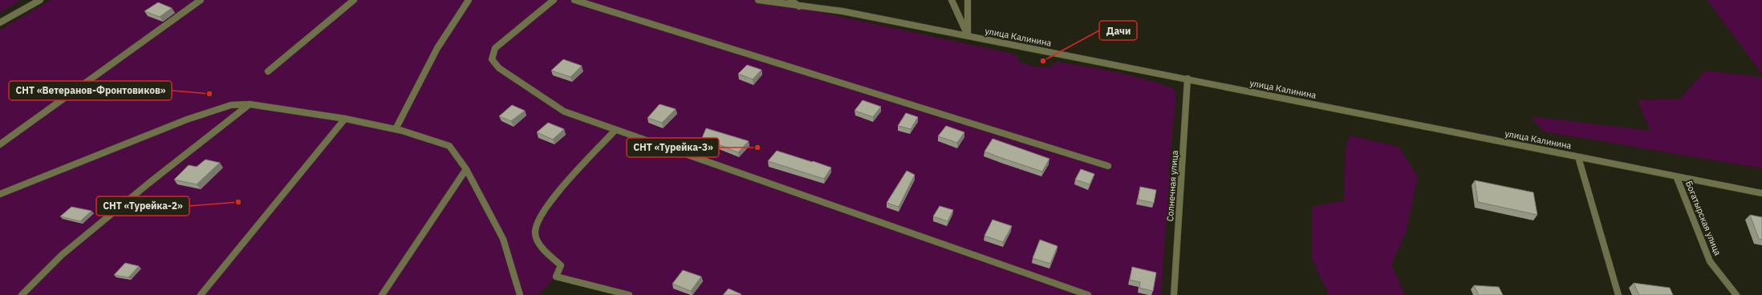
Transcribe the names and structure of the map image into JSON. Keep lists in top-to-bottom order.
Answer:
{
  "streets": {
    "street": ["улица Калинина", "Солнечная улица", "Богатырская улица"]
  },
  "crossings": [
    ["улица Калинина", "Солнечная улица"],
    ["улица Калинина", "Богатырская улица"]
  ],
  "places": [
    "Дачи",
    "СНТ «Ветеранов-Фронтовиков»",
    "СНТ «Турейка-3»",
    "СНТ «Турейка-2»"
  ]
}
